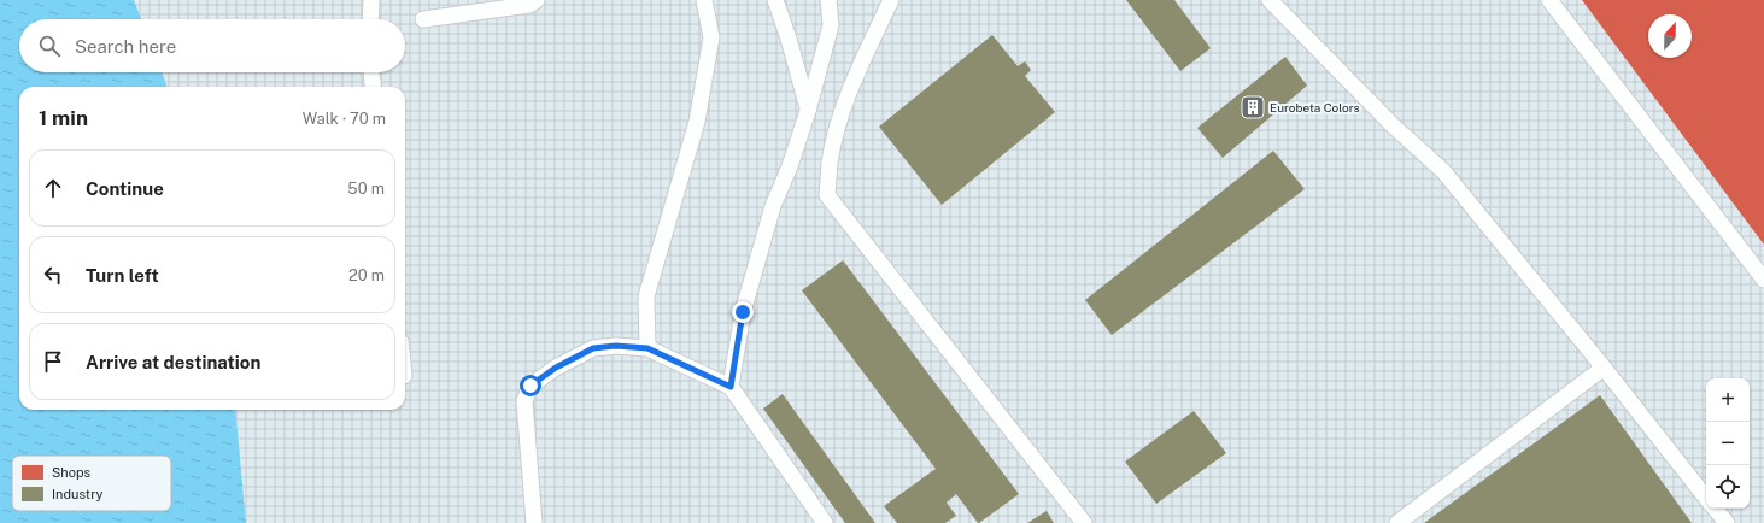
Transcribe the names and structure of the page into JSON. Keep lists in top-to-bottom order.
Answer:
{
  "places": {
    "building": ["Eurobeta Colors"]
  },
  "legend": ["Shops", "Industry"],
  "north": "top",
  "page": {
    "search": "Search here",
    "heading": ["1 min", "Walk · 70 m"],
    "list": [
      ["Continue", "50 m"],
      ["Turn left", "20 m"],
      "Arrive at destination"
    ],
    "map_buttons": ["+", "−"]
  }
}
